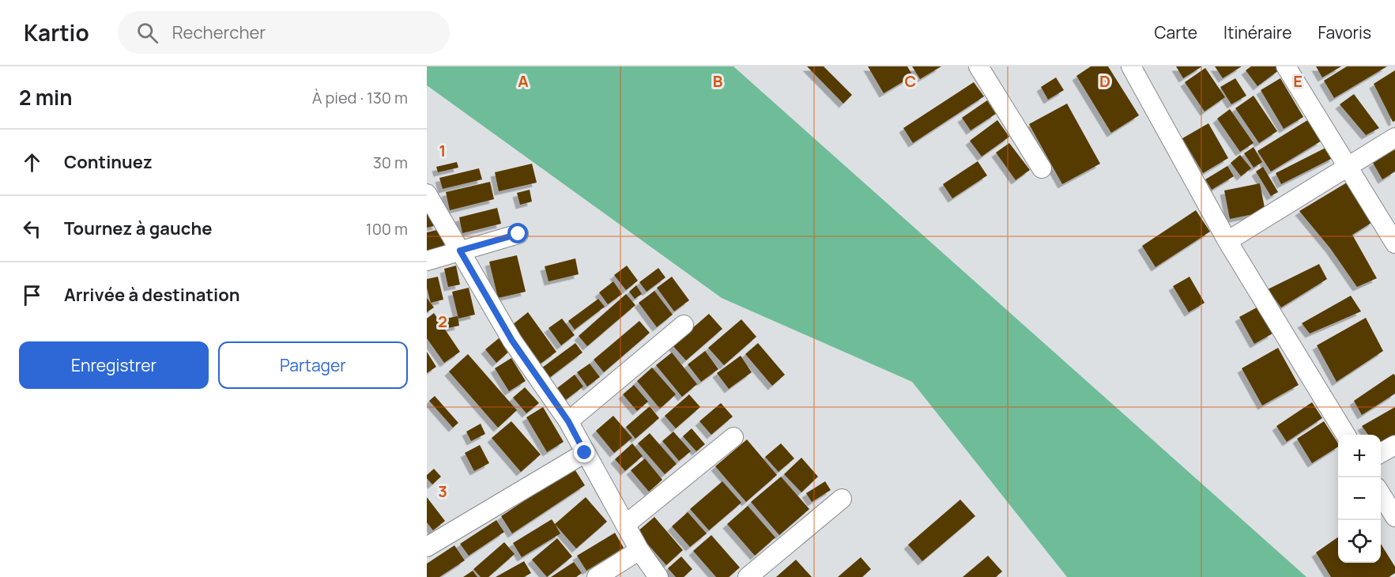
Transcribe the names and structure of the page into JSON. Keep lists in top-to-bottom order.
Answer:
{
  "page": {
    "header": "Kartio",
    "search": "Rechercher",
    "nav": ["Carte", "Itinéraire", "Favoris"],
    "heading": ["2 min", "À pied · 130 m"],
    "list": [
      ["Continuez", "30 m"],
      ["Tournez à gauche", "100 m"],
      "Arrivée à destination"
    ],
    "buttons": ["Enregistrer", "Partager"],
    "map_buttons": ["+", "−"]
  },
  "grid": {
    "columns": [
      "A",
      "B",
      "C",
      "D",
      "E"
    ],
    "rows": ["1", "2", "3"]
  }
}
